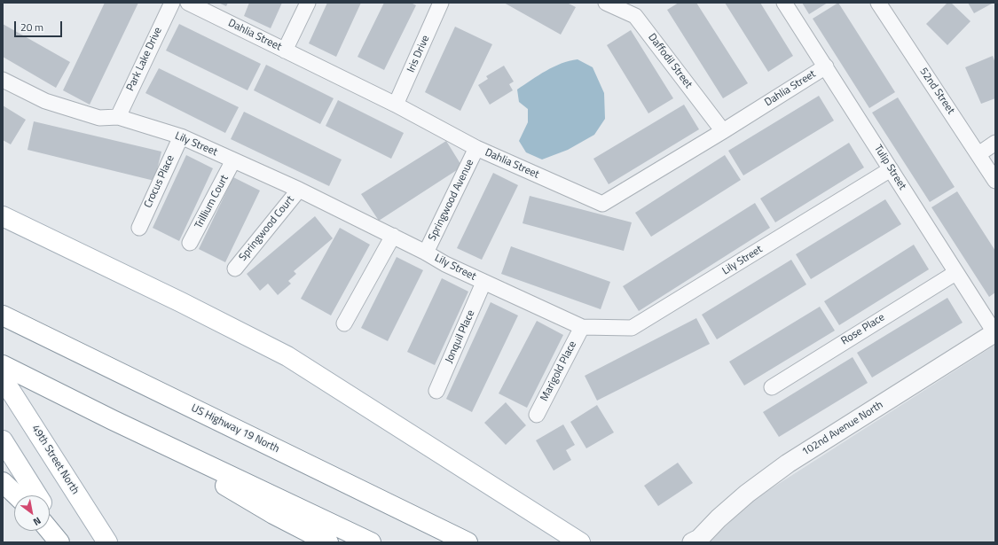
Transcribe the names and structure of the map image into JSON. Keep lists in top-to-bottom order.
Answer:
{
  "streets": {
    "main road": ["US Highway 19 North", "49th Street North"],
    "street": [
      "Dahlia Street",
      "Iris Drive",
      "Park Lake Drive",
      "Daffodil Street",
      "52nd Street",
      "Lily Street",
      "Tulip Street",
      "Crocus Place",
      "Springwood Avenue",
      "Trillium Court",
      "Springwood Court",
      "Rose Place",
      "Jonquil Place",
      "Marigold Place",
      "102nd Avenue North"
    ]
  },
  "crossings": [
    ["Dahlia Street", "Iris Drive"],
    ["Dahlia Street", "Daffodil Street"],
    ["Dahlia Street", "Tulip Street"],
    ["Dahlia Street", "Springwood Avenue"],
    ["Park Lake Drive", "Lily Street"],
    ["Lily Street", "Tulip Street"],
    ["Lily Street", "Crocus Place"],
    ["Lily Street", "Springwood Avenue"],
    ["Lily Street", "Trillium Court"],
    ["Lily Street", "Springwood Court"],
    ["Lily Street", "Jonquil Place"],
    ["Lily Street", "Marigold Place"],
    ["Tulip Street", "Rose Place"],
    ["Tulip Street", "102nd Avenue North"]
  ],
  "scale_bar": "20 m",
  "north": "bottom right"
}
